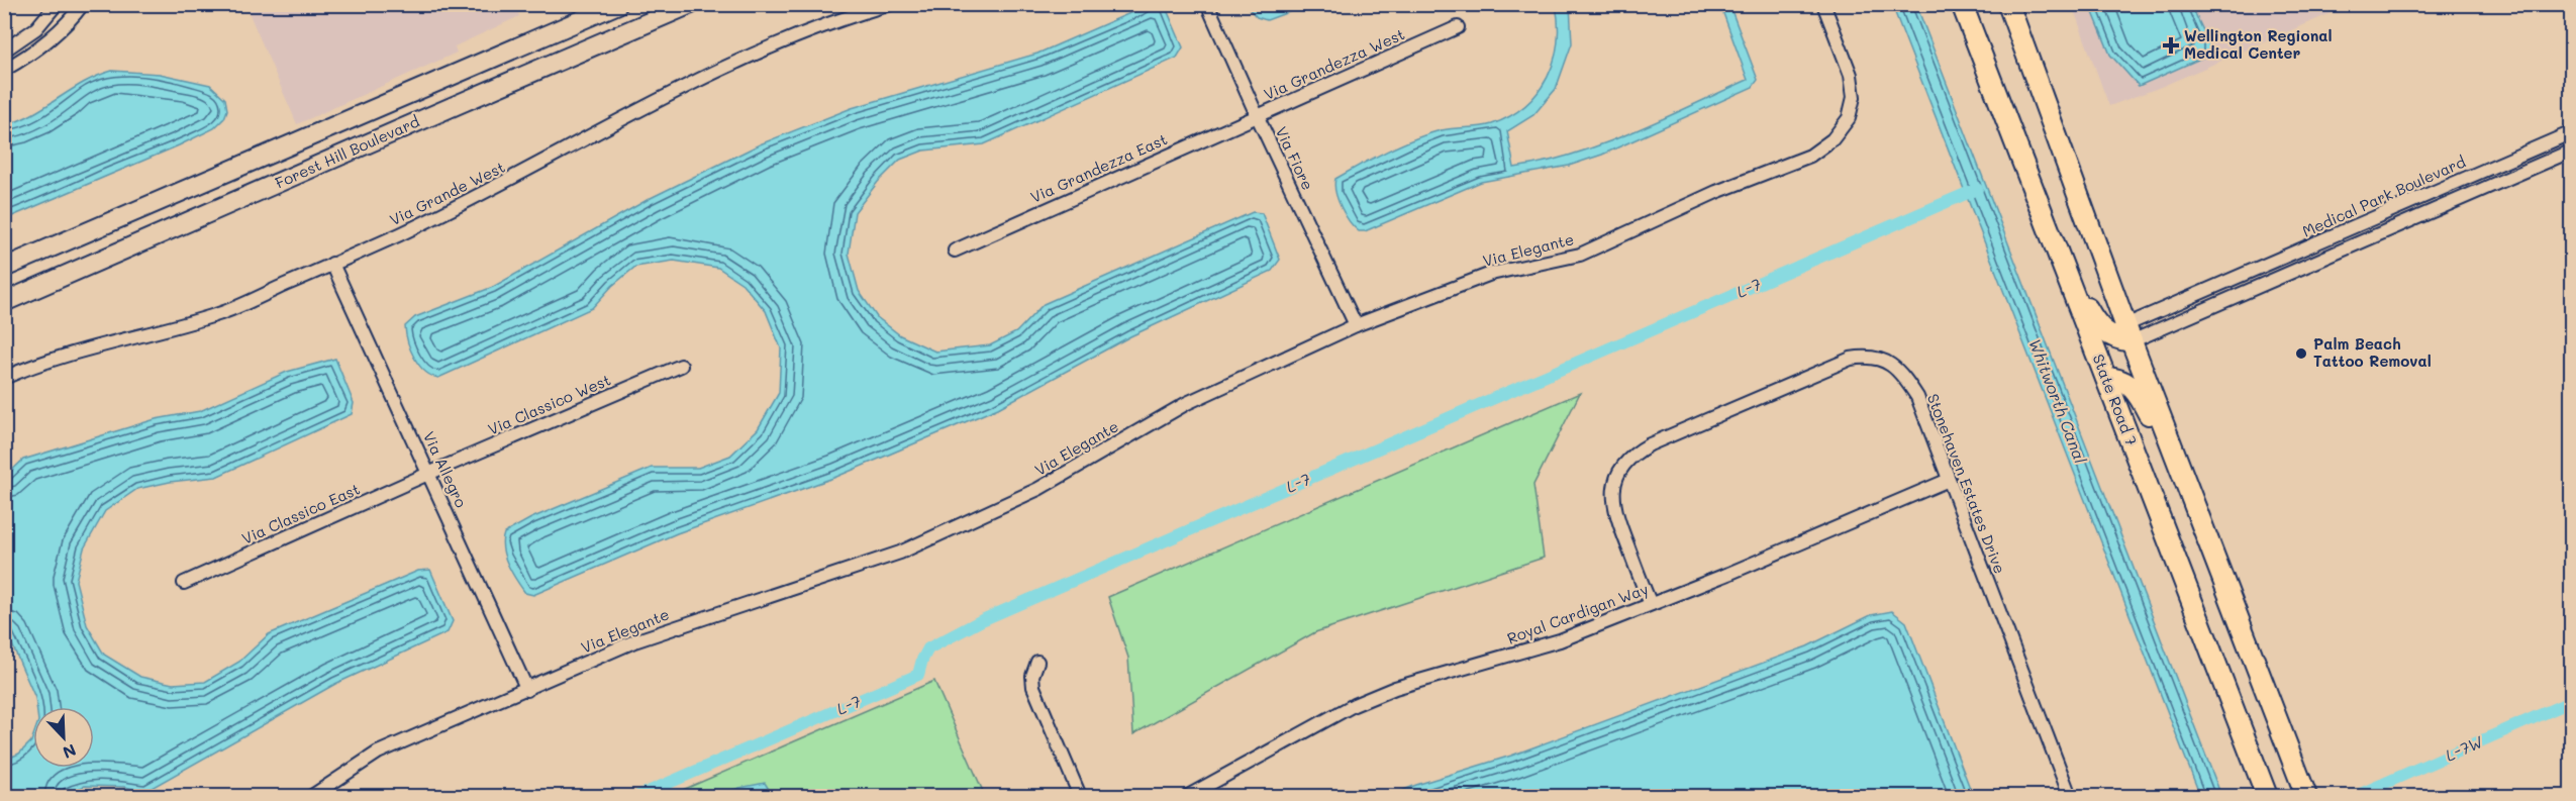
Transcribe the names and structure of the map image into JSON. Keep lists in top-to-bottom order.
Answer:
{
  "streets": {
    "main road": ["Forest Hill Boulevard", "State Road 7"],
    "street": [
      "Via Grandezza West",
      "Via Fiore",
      "Via Grandezza East",
      "Via Grande West",
      "Medical Park Boulevard",
      "Via Elegante",
      "Via Classico West",
      "Via Allegro",
      "Stonehaven Estates Drive",
      "Via Classico East",
      "Royal Cardigan Way"
    ]
  },
  "crossings": [
    ["Via Grandezza West", "Via Fiore"],
    ["Via Grandezza West", "Via Grandezza East"],
    ["Via Fiore", "Via Grandezza East"],
    ["Via Fiore", "Via Elegante"],
    ["Via Grande West", "Via Allegro"],
    ["Via Elegante", "Via Allegro"],
    ["Via Classico West", "Via Allegro"],
    ["Via Classico West", "Via Classico East"],
    ["Via Allegro", "Via Classico East"],
    ["Stonehaven Estates Drive", "Royal Cardigan Way"]
  ],
  "water": ["L-7", "Whitworth Canal", "L-7W"],
  "places": {
    "health": ["Wellington Regional Medical Center"],
    "other": ["Palm Beach Tattoo Removal"]
  },
  "north": "bottom right"
}
